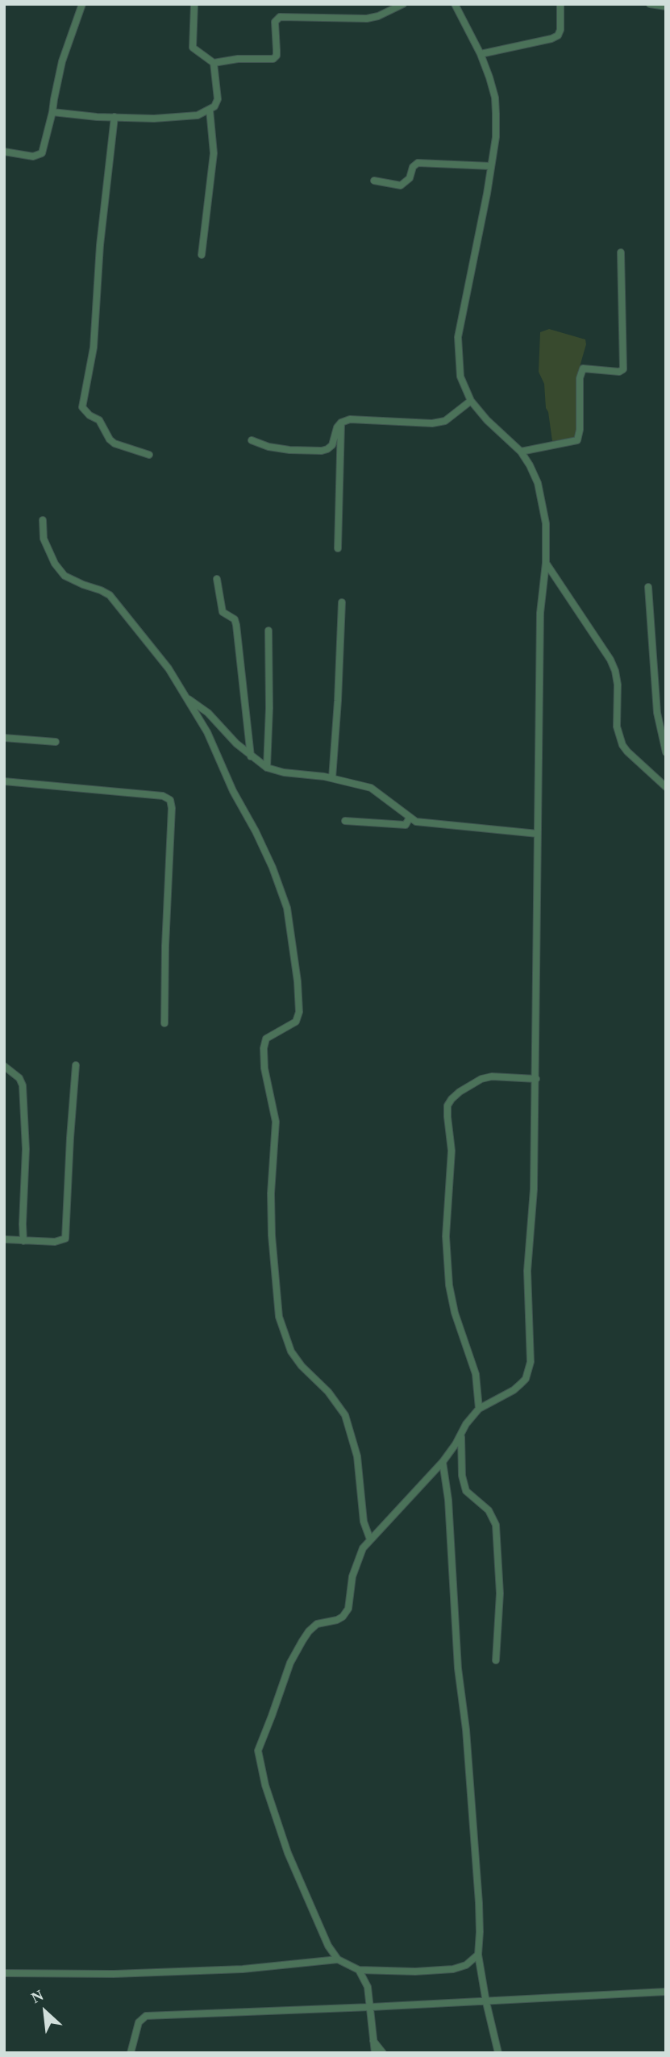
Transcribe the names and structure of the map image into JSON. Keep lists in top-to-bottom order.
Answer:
{
  "north": "top left"
}
